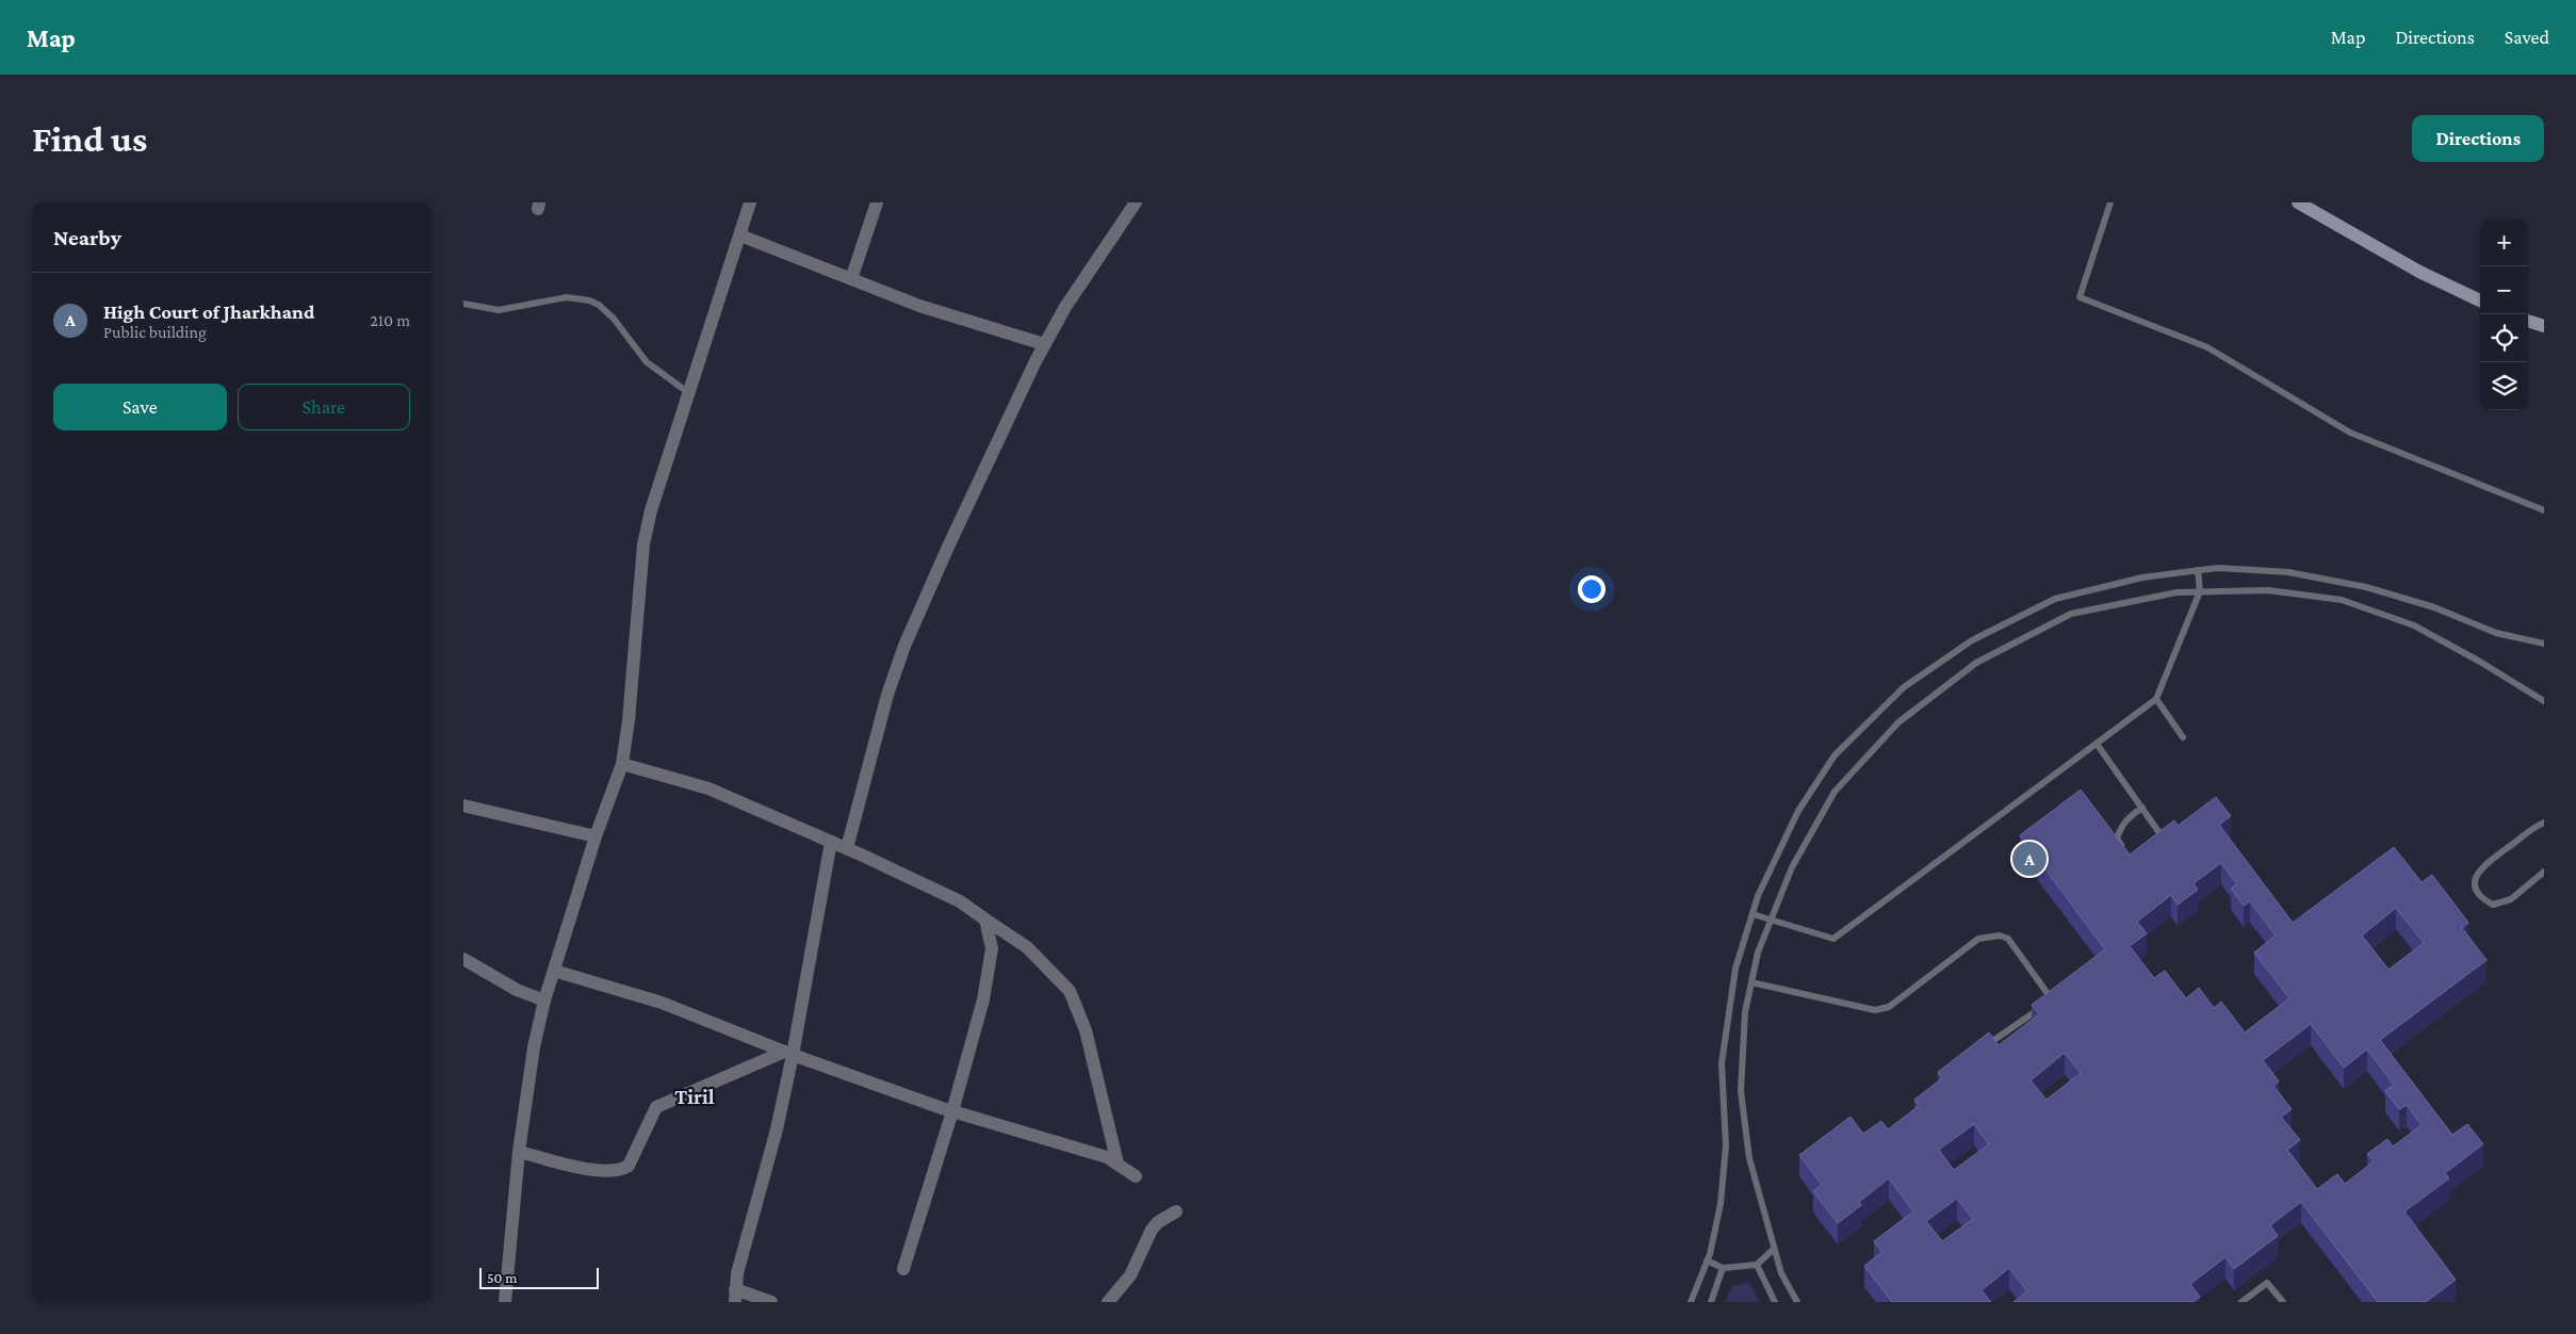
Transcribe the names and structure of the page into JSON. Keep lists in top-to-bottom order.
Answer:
{
  "districts": ["Tiril"],
  "scale_bar": "50 m",
  "page": {
    "header": "Map",
    "nav": ["Map", "Directions", "Saved"],
    "buttons": [
      "Directions",
      ["Save", "Share"]
    ],
    "title": "Find us",
    "heading": "Nearby",
    "map_buttons": ["+", "−"],
    "list": [
      {
        "mark": "A",
        "name": "High Court of Jharkhand",
        "note": "Public building",
        "value": "210 m"
      }
    ],
    "pins": "A",
    "scale": "50 m"
  }
}
